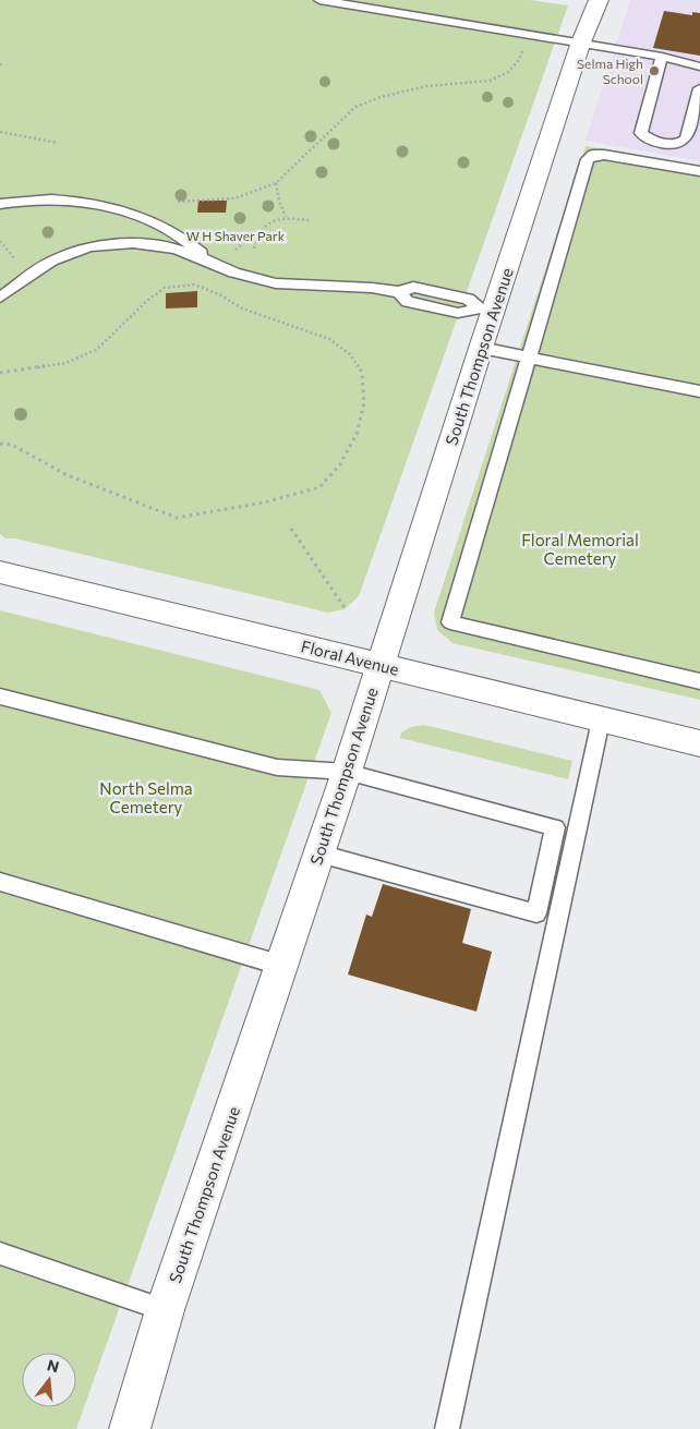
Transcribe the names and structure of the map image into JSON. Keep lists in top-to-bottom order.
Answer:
{
  "streets": {
    "street": ["South Thompson Avenue", "Floral Avenue"]
  },
  "crossings": [
    ["South Thompson Avenue", "Floral Avenue"]
  ],
  "parks": ["W H Shaver Park", "Floral Memorial Cemetery", "North Selma Cemetery"],
  "places": ["Selma High School"],
  "north": "top"
}
